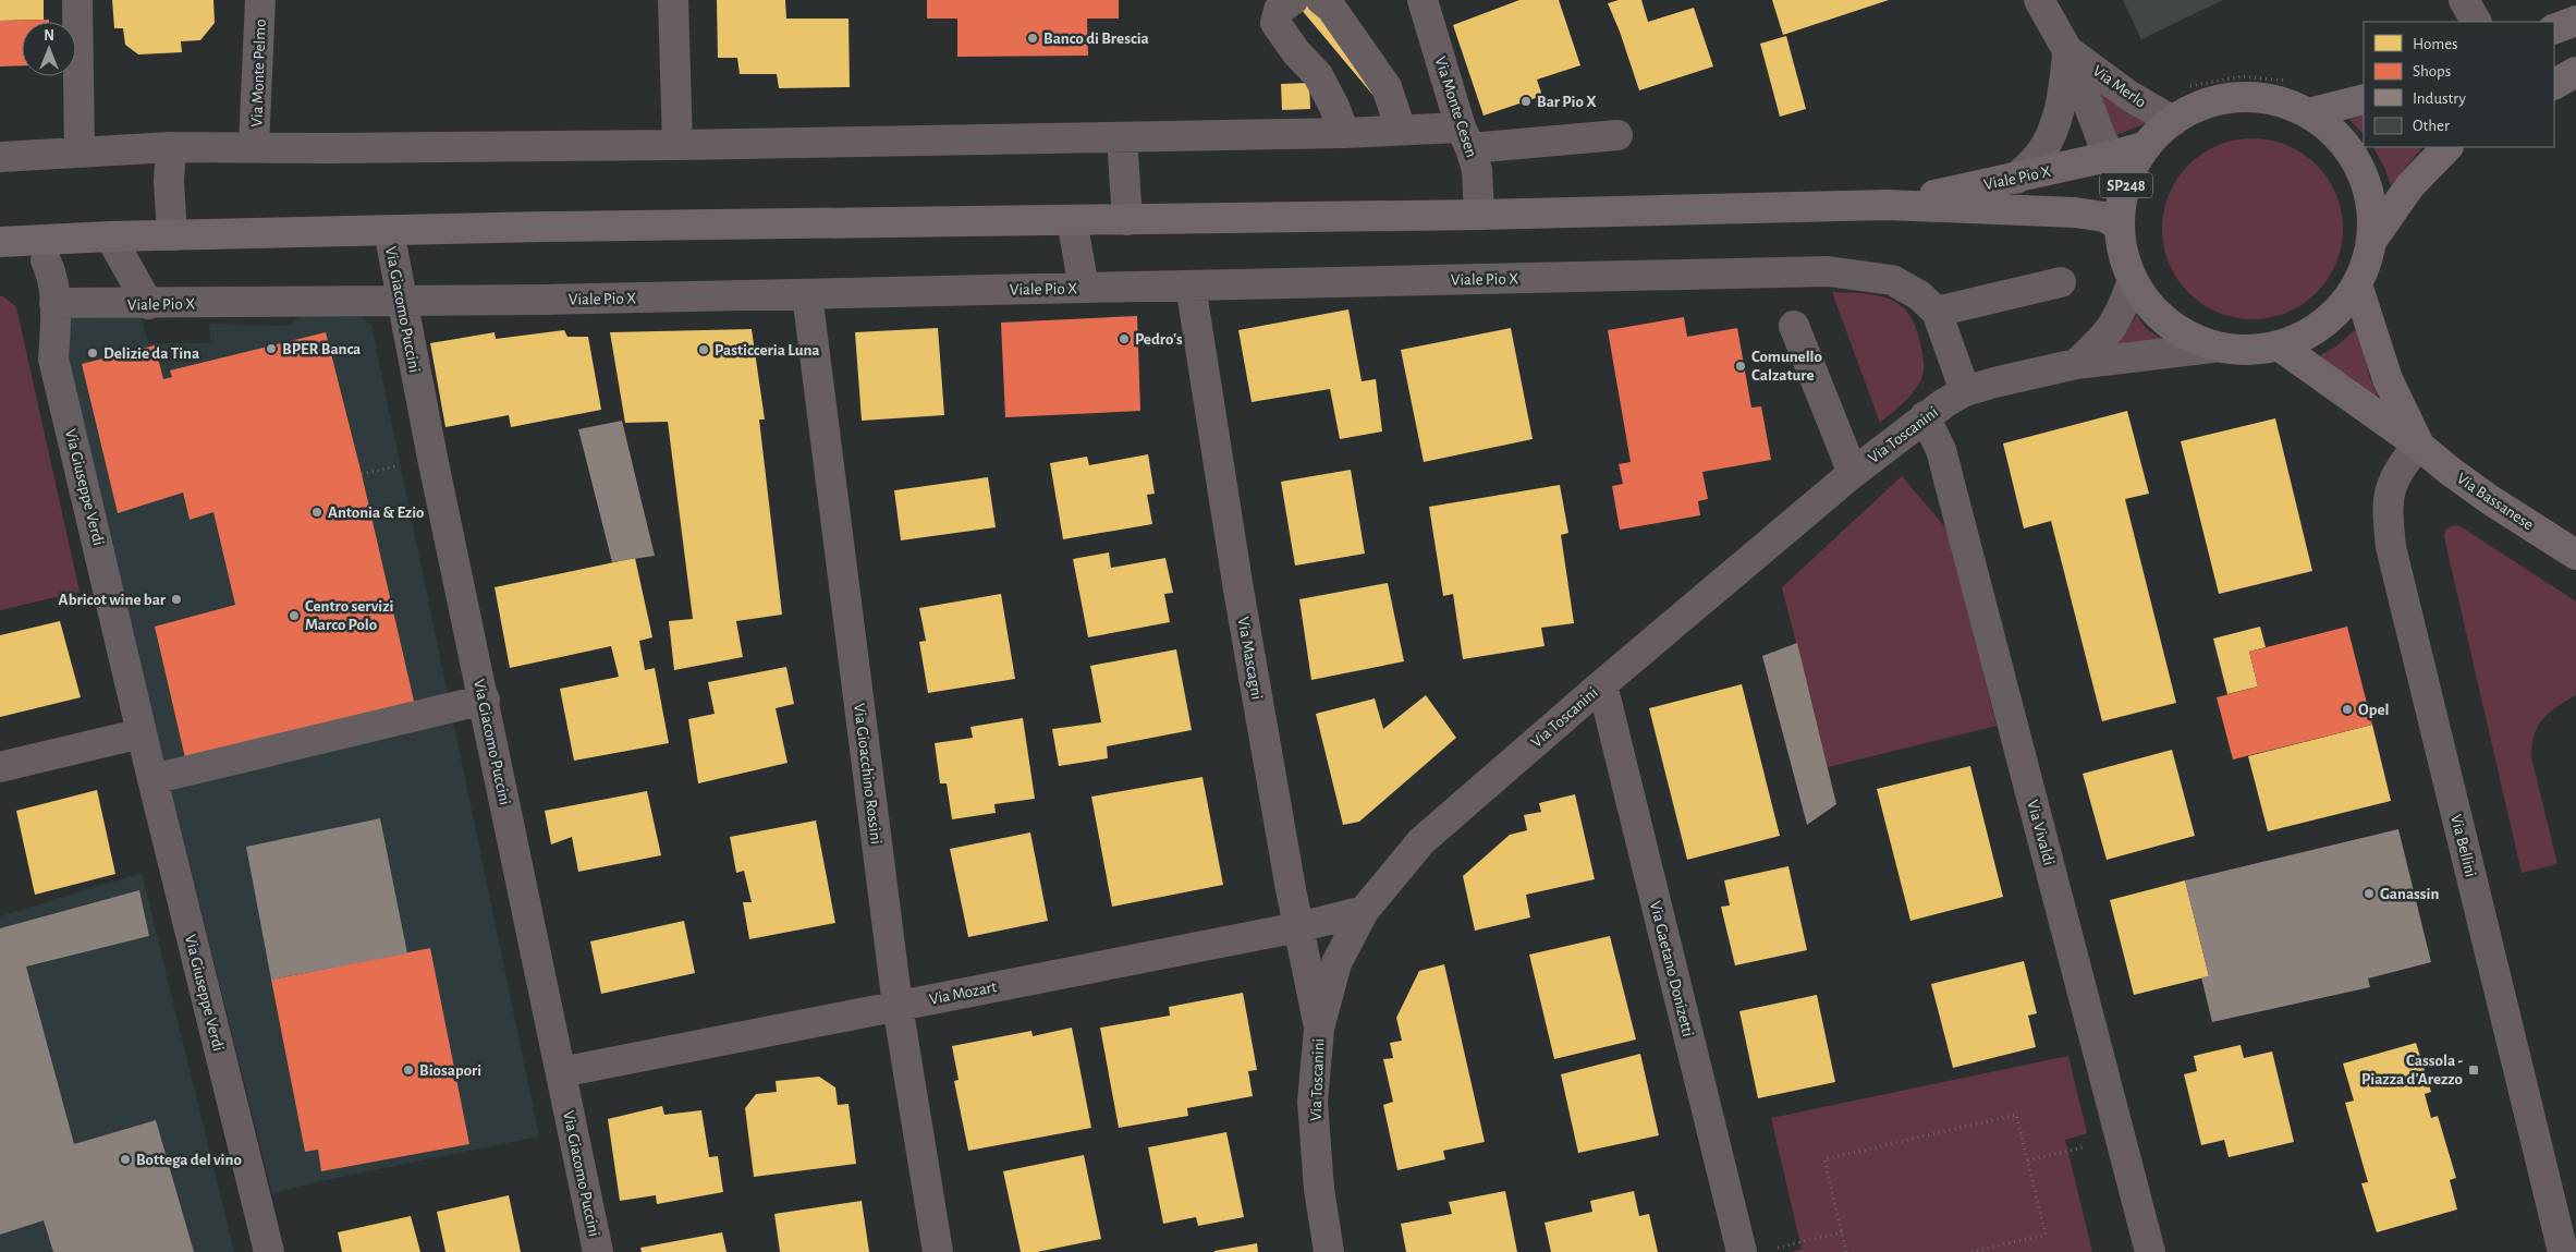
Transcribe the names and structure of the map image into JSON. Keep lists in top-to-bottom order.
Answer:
{
  "streets": {
    "main road": ["Viale Pio X", "SP248", "Via Bassanese"],
    "street": [
      "Via Monte Pelmo",
      "Via Merlo",
      "Via Monte Cesen",
      "Via Giacomo Puccini",
      "Via Toscanini",
      "Via Giuseppe Verdi",
      "Via Mascagni",
      "Via Gioacchino Rossini",
      "Via Vivaldi",
      "Via Bellini",
      "Via Gaetano Donizetti",
      "Via Mozart"
    ]
  },
  "crossings": [
    ["Via Merlo", "SP248"],
    ["Via Monte Cesen", "Viale Pio X"],
    ["Viale Pio X", "SP248"],
    ["Viale Pio X", "Via Giacomo Puccini"],
    ["Viale Pio X", "Via Toscanini"],
    ["Viale Pio X", "Via Giuseppe Verdi"],
    ["Viale Pio X", "Via Mascagni"],
    ["Viale Pio X", "Via Gioacchino Rossini"],
    ["SP248", "Via Toscanini"],
    ["SP248", "Via Bassanese"],
    ["Via Giacomo Puccini", "Via Mozart"],
    ["Via Toscanini", "Via Mascagni"],
    ["Via Toscanini", "Via Vivaldi"],
    ["Via Toscanini", "Via Gaetano Donizetti"],
    ["Via Toscanini", "Via Mozart"],
    ["Via Bassanese", "Via Bellini"],
    ["Via Mascagni", "Via Mozart"],
    ["Via Gioacchino Rossini", "Via Mozart"]
  ],
  "places": {
    "other": [
      "Banco di Brescia",
      "Bar Pio X",
      "Pedro's",
      "BPER Banca",
      "Pasticceria Luna",
      "Delizie da Tina",
      "Comunello Calzature",
      "Antonia & Ezio",
      "Abricot wine bar",
      "Centro servizi Marco Polo",
      "Opel",
      "Ganassin",
      "Biosapori",
      "Bottega del vino"
    ],
    "transit": ["Cassola - Piazza d'Arezzo"]
  },
  "legend": [
    "Homes",
    "Shops",
    "Industry",
    "Other"
  ],
  "north": "top"
}
